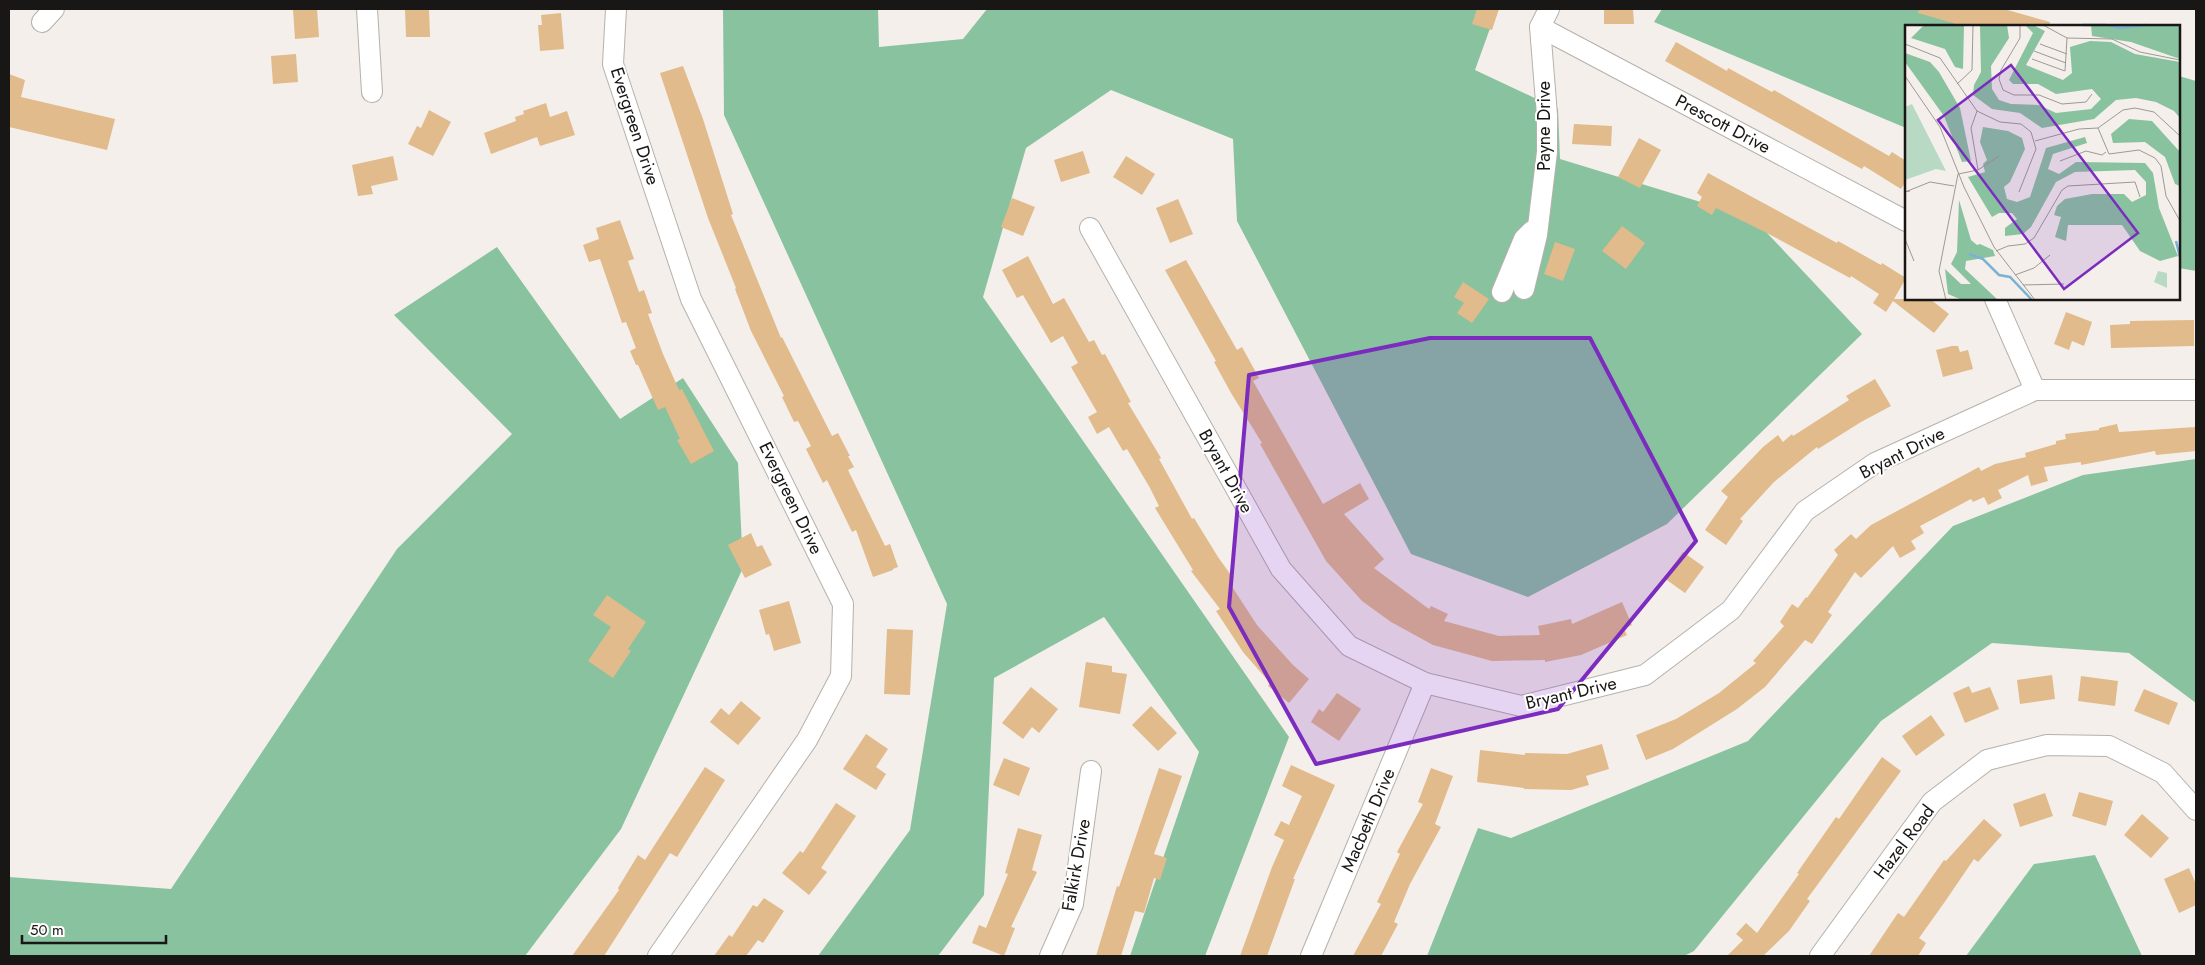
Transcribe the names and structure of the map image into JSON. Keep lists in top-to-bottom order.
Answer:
{
  "streets": {
    "street": [
      "Prescott Drive",
      "Evergreen Drive",
      "Payne Drive",
      "Bryant Drive",
      "Macbeth Drive",
      "Hazel Road",
      "Falkirk Drive"
    ]
  },
  "crossings": [
    ["Prescott Drive", "Payne Drive"],
    ["Bryant Drive", "Macbeth Drive"]
  ],
  "scale_bar": "50 m"
}
